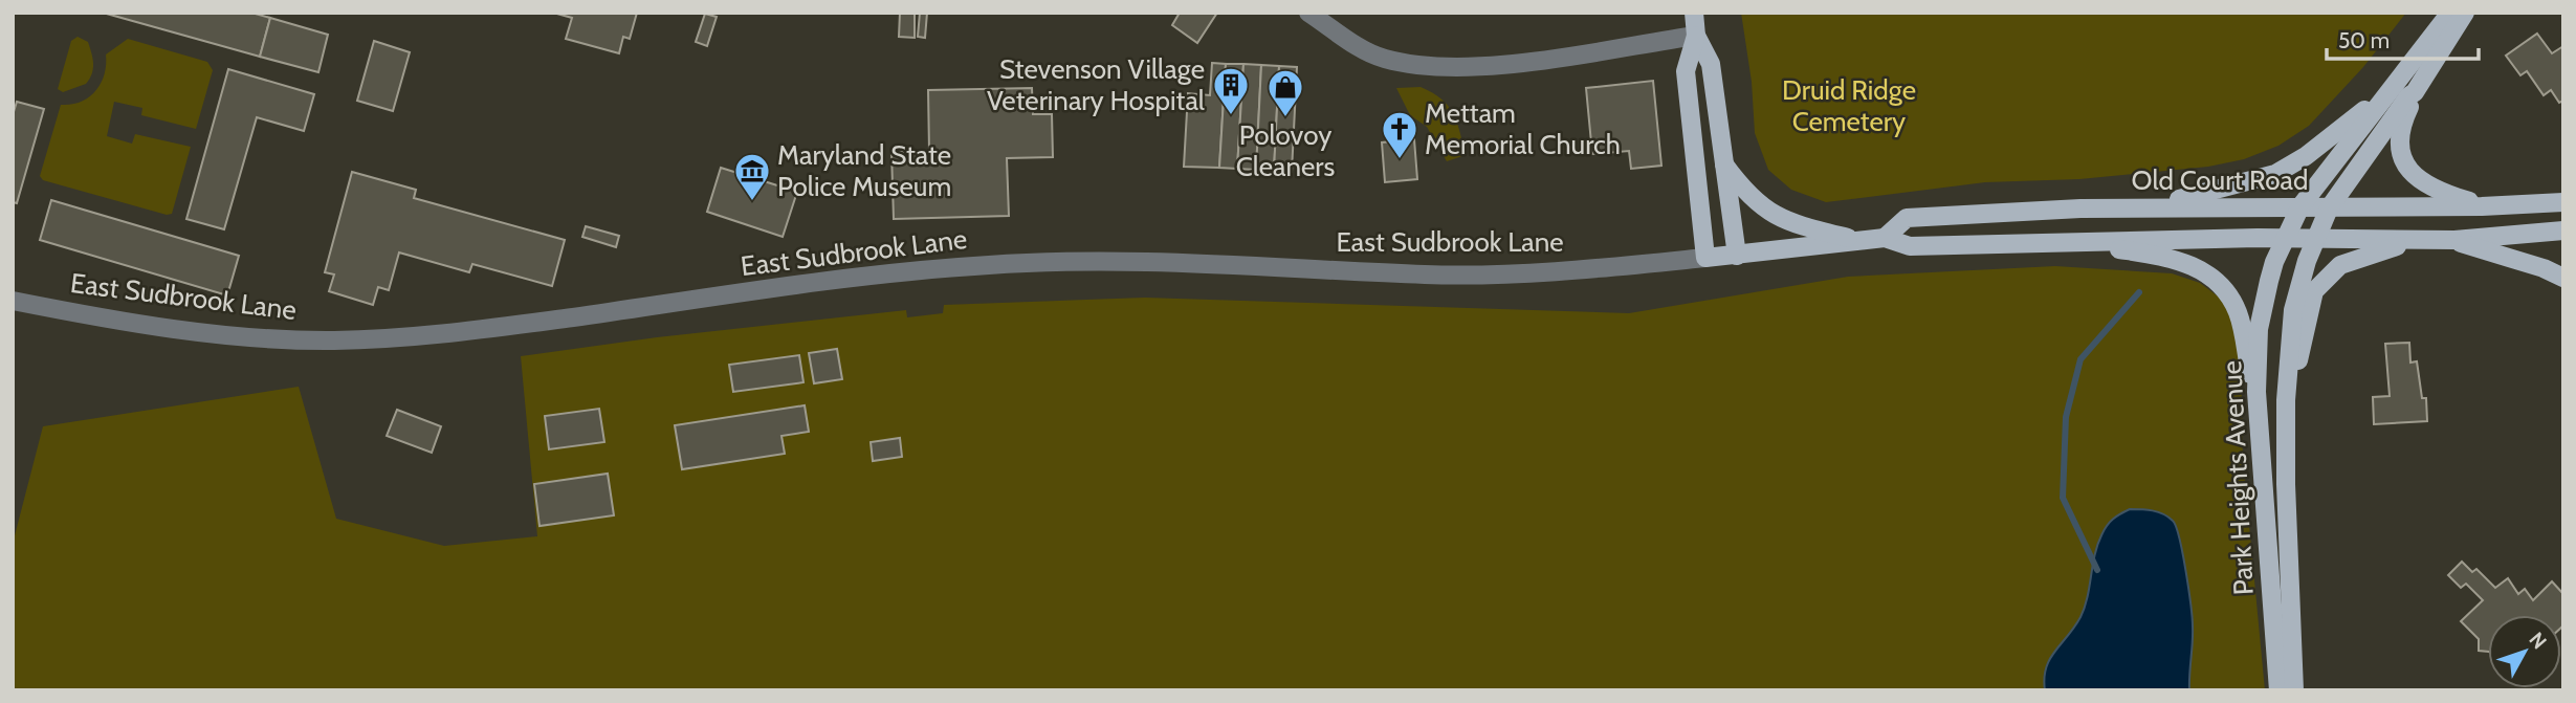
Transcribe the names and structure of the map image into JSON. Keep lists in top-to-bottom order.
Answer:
{
  "streets": {
    "main road": ["Old Court Road", "Park Heights Avenue"],
    "street": ["East Sudbrook Lane"]
  },
  "crossings": [
    ["Old Court Road", "East Sudbrook Lane"],
    ["Old Court Road", "Park Heights Avenue"]
  ],
  "parks": ["Druid Ridge Cemetery"],
  "places": {
    "building": ["Stevenson Village Veterinary Hospital"],
    "shop": ["Polovoy Cleaners"],
    "church": ["Mettam Memorial Church"],
    "museum": ["Maryland State Police Museum"]
  },
  "scale_bar": "50 m",
  "north": "top right"
}
